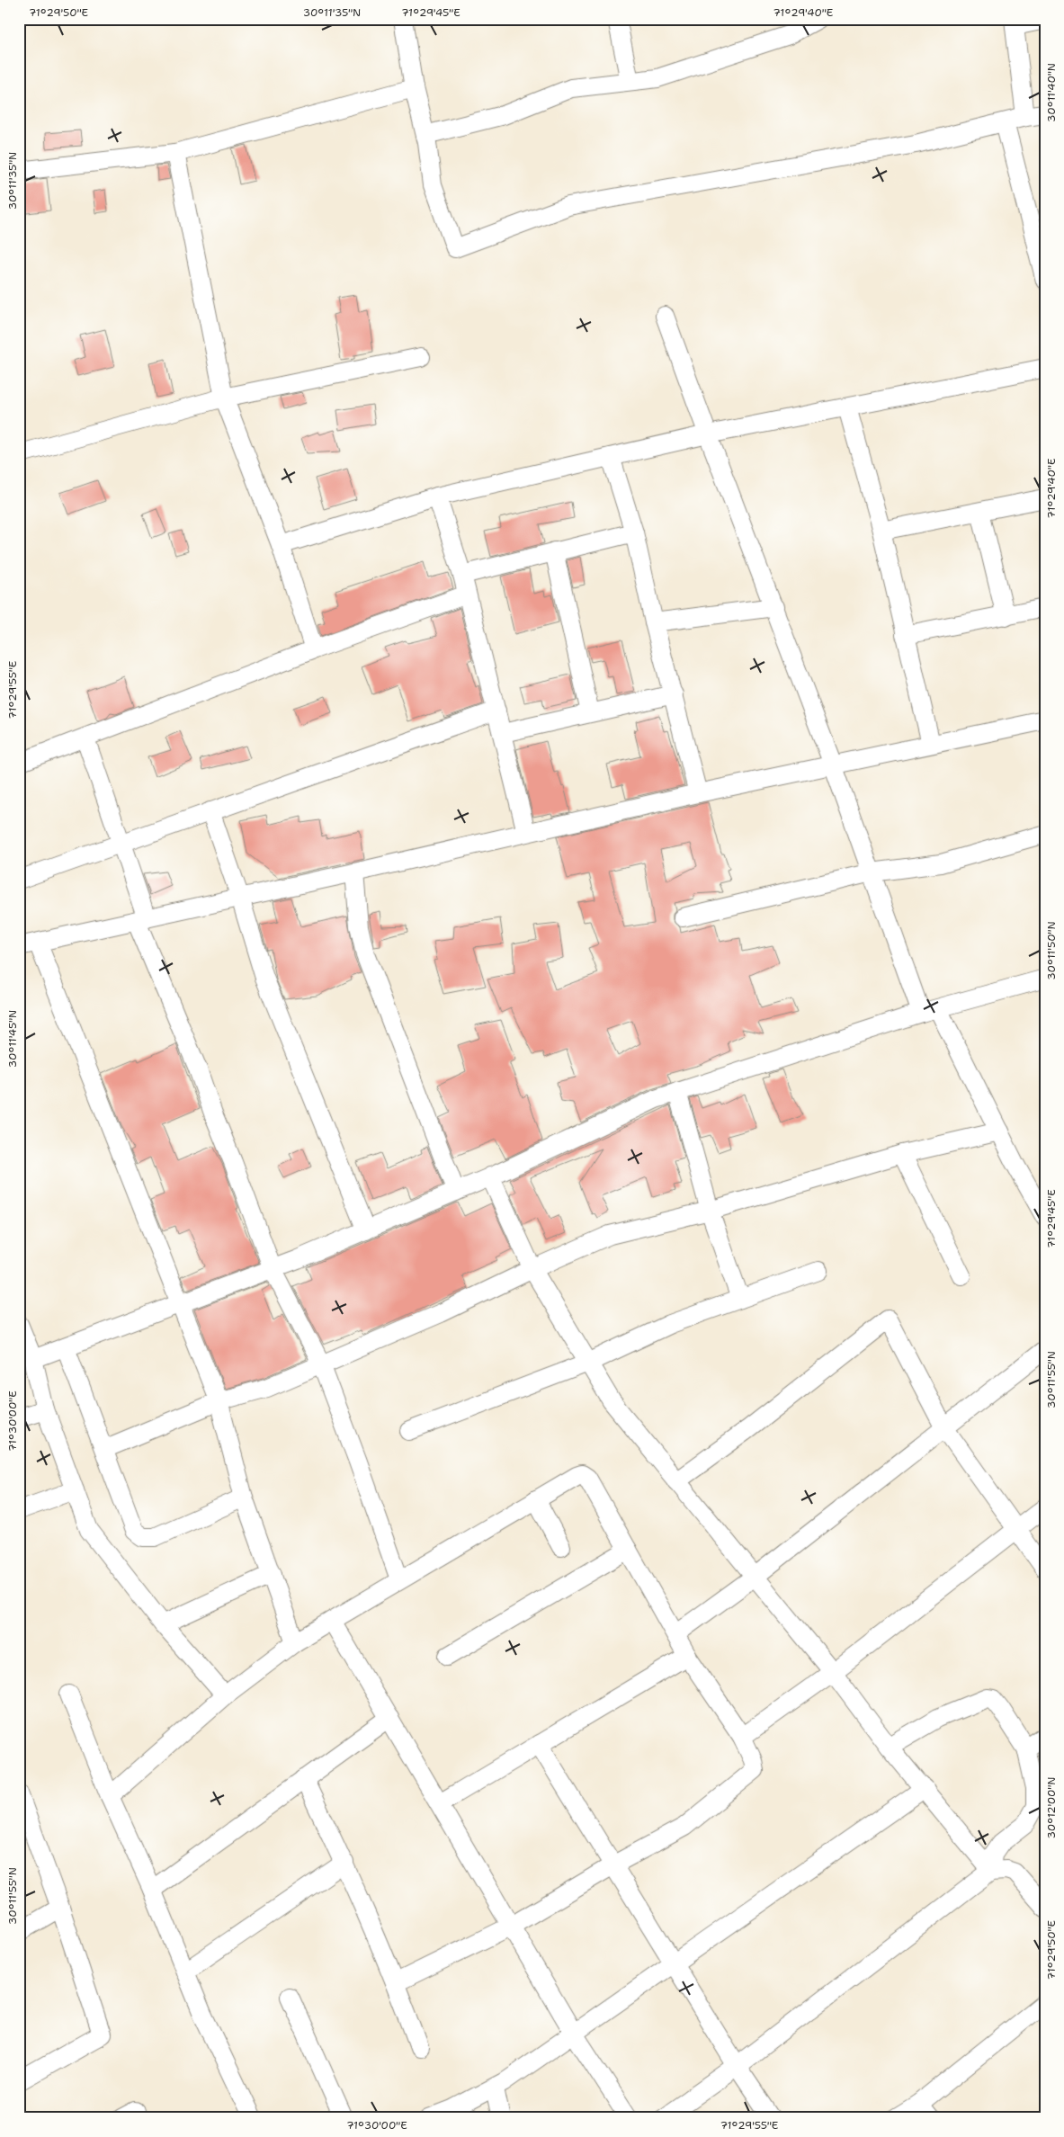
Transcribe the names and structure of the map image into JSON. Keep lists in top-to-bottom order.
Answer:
{
  "coordinates": [
    "71°29'50\"E",
    "30°11'35\"N",
    "71°29'45\"E",
    "71°29'40\"E",
    "30°11'40\"N",
    "71°29'55\"E",
    "30°11'50\"N",
    "30°11'45\"N",
    "30°11'55\"N",
    "71°30'00\"E",
    "30°12'00\"N"
  ]
}
